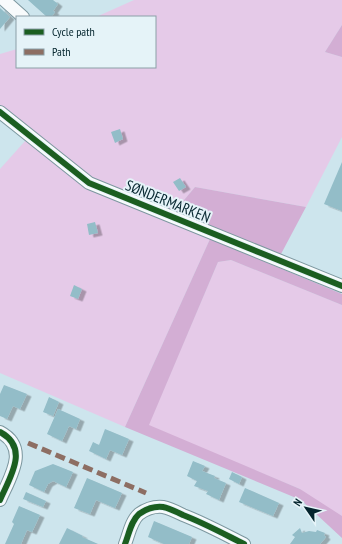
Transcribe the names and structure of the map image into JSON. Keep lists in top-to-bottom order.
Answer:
{
  "streets": {
    "street": ["SØNDERMARKEN"]
  },
  "legend": ["Cycle path", "Path"],
  "north": "top left"
}
